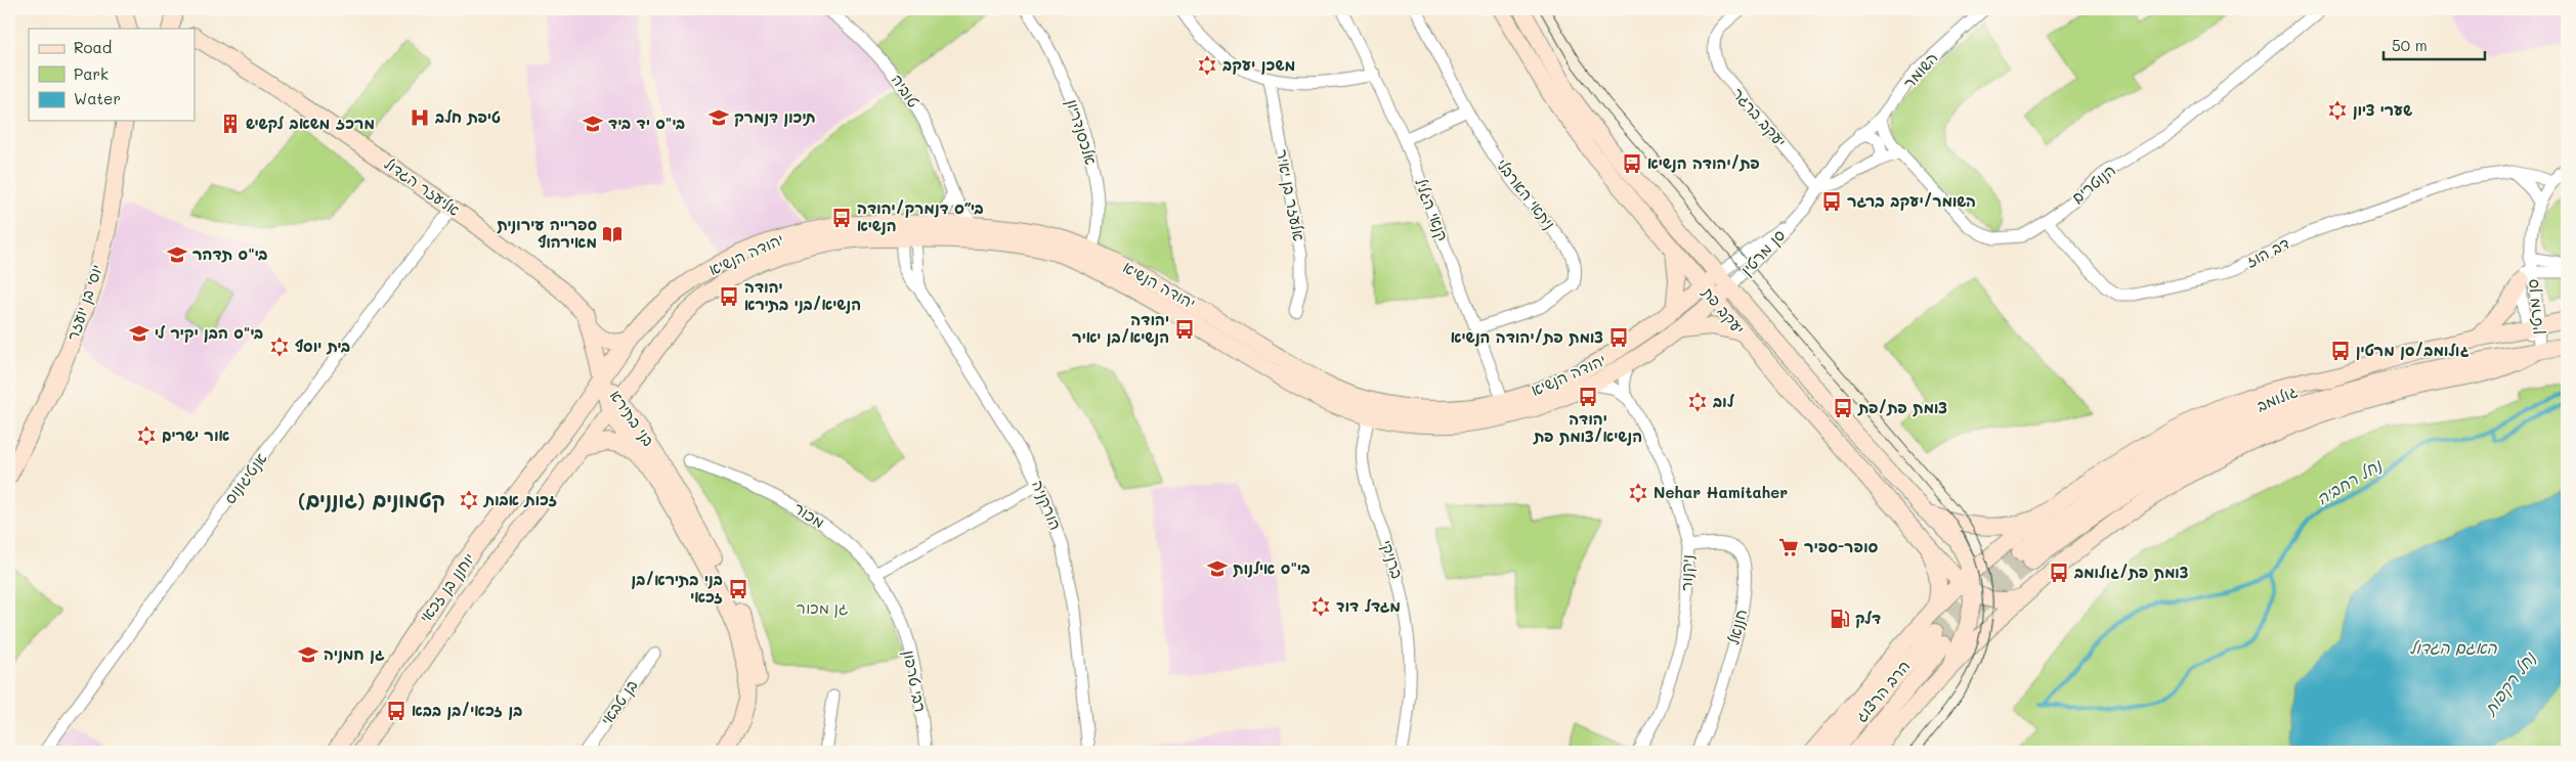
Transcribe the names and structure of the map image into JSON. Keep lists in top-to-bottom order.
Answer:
{
  "streets": {
    "street": [
      "השומר",
      "טוביה",
      "יעקב ברגר",
      "אלכסנדריון",
      "הנוטרים",
      "אליעזר הגדול",
      "ניתאי הארבלי",
      "אלעזר בן יאיר",
      "קנאי הגליל",
      "סן מרטין",
      "דב הוז",
      "יהודה הנשיא",
      "יוסי בן יועזר",
      "יעקב פת",
      "גולומב",
      "בני בתירא",
      "אנטיגונוס",
      "הורקניה",
      "מכור",
      "ברניקי",
      "ניקנור",
      "יוחנן בן זכאי",
      "חננאל",
      "רבי טרפון",
      "הרב הרצוג",
      "בן טבאי"
    ]
  },
  "crossings": [
    ["השומר", "יעקב ברגר"],
    ["השומר", "הנוטרים"],
    ["השומר", "סן מרטין"],
    ["טוביה", "יהודה הנשיא"],
    ["יעקב ברגר", "סן מרטין"],
    ["אלכסנדריון", "יהודה הנשיא"],
    ["הנוטרים", "דב הוז"],
    ["אליעזר הגדול", "יהודה הנשיא"],
    ["אליעזר הגדול", "בני בתירא"],
    ["אליעזר הגדול", "אנטיגונוס"],
    ["אליעזר הגדול", "יוחנן בן זכאי"],
    ["ניתאי הארבלי", "קנאי הגליל"],
    ["קנאי הגליל", "יהודה הנשיא"],
    ["סן מרטין", "דב הוז"],
    ["סן מרטין", "יהודה הנשיא"],
    ["סן מרטין", "יעקב פת"],
    ["סן מרטין", "גולומב"],
    ["יהודה הנשיא", "יעקב פת"],
    ["יהודה הנשיא", "בני בתירא"],
    ["יהודה הנשיא", "הורקניה"],
    ["יהודה הנשיא", "ברניקי"],
    ["יהודה הנשיא", "ניקנור"],
    ["יהודה הנשיא", "יוחנן בן זכאי"],
    ["בני בתירא", "יוחנן בן זכאי"],
    ["מכור", "רבי טרפון"],
    ["ניקנור", "חננאל"]
  ],
  "districts": ["קטמונים (גוננים)"],
  "water": ["נחל רחביה", "האגם הגדול", "נחל רקפות"],
  "parks": ["גן מכור"],
  "places": {
    "synagogue": [
      "משכן יעקב",
      "שערי ציון",
      "בית יוסף",
      "לוב",
      "אור ישרים",
      "Nehar Hamitaher",
      "זכות אבות",
      "מגדל דוד"
    ],
    "hospital": ["טיפת חלב"],
    "school or university": [
      "תיכון דנמרק",
      "בי\"ס יד ביד",
      "בי\"ס תדהר",
      "בי\"ס הבן יקיר לי",
      "בי\"ס אילנות",
      "גן חמניה"
    ],
    "building": ["מרכז משאב לקשיש"],
    "bus stop": [
      "פת/יהודה הנשיא",
      "השומר/יעקב ברגר",
      "בי״ס דנמרק/יהודה הנשיא",
      "יהודה הנשיא/בני בתירא",
      "יהודה הנשיא/בן יאיר",
      "צומת פת/יהודה הנשיא",
      "גולומב/סן מרטין",
      "יהודה הנשיא/צומת פת",
      "צומת פת/פת",
      "צומת פת/גולומב",
      "בני בתירא/בן זכאי",
      "בן זכאי/בן בבא"
    ],
    "library": ["ספרייה עירונית מאירהוף"],
    "supermarket": ["סופר-ספיר"],
    "fuel station": ["דלק"]
  },
  "legend": ["Road", "Park", "Water"],
  "scale_bar": "50 m"
}
